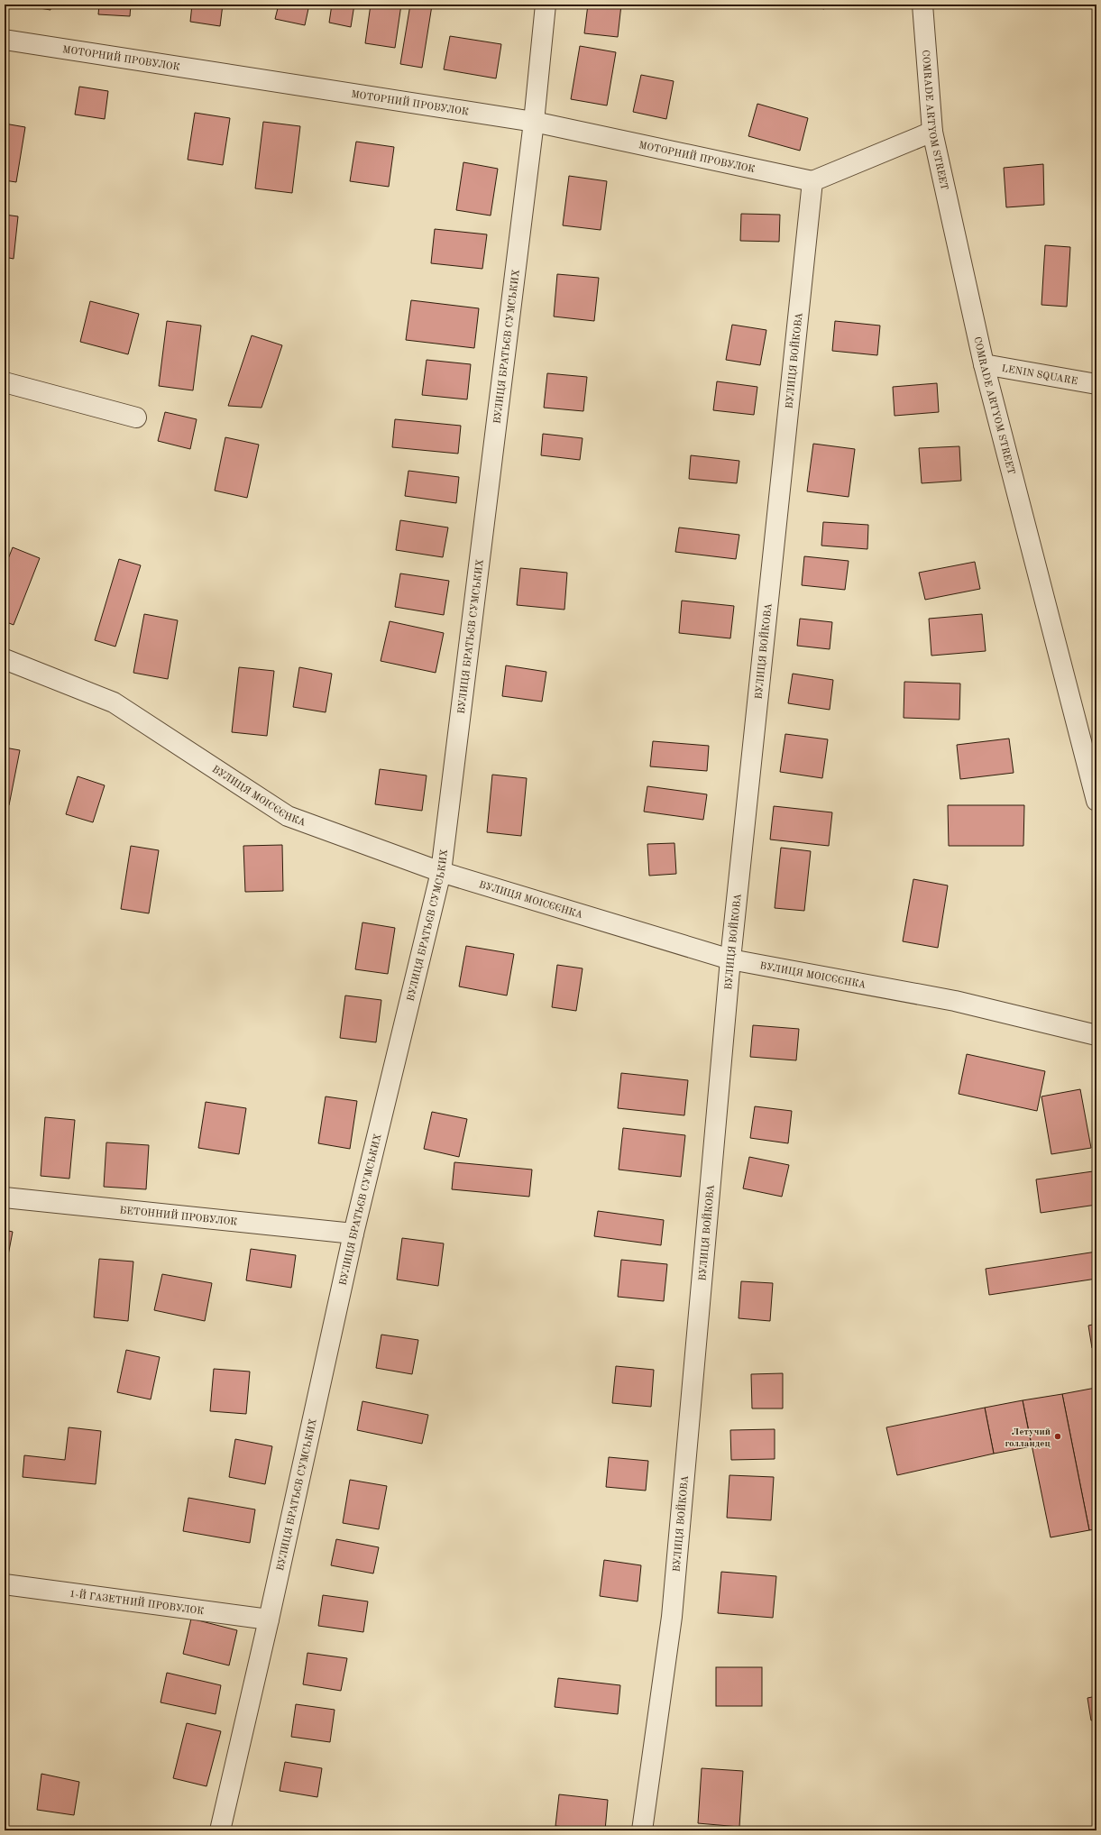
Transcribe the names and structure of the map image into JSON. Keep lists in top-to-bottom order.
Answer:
{
  "streets": {
    "street": [
      "МОТОРНИЙ ПРОВУЛОК",
      "COMRADE ARTYOM STREET",
      "ВУЛИЦЯ БРАТЬЄВ СУМСЬКИХ",
      "ВУЛИЦЯ ВОЙКОВА",
      "LENIN SQUARE",
      "ВУЛИЦЯ МОІСЄЄНКА",
      "БЕТОННИЙ ПРОВУЛОК",
      "1-Й ГАЗЕТНИЙ ПРОВУЛОК"
    ]
  },
  "crossings": [
    ["МОТОРНИЙ ПРОВУЛОК", "ВУЛИЦЯ БРАТЬЄВ СУМСЬКИХ"],
    ["МОТОРНИЙ ПРОВУЛОК", "ВУЛИЦЯ ВОЙКОВА"],
    ["COMRADE ARTYOM STREET", "LENIN SQUARE"],
    ["ВУЛИЦЯ БРАТЬЄВ СУМСЬКИХ", "ВУЛИЦЯ МОІСЄЄНКА"],
    ["ВУЛИЦЯ БРАТЬЄВ СУМСЬКИХ", "БЕТОННИЙ ПРОВУЛОК"],
    ["ВУЛИЦЯ БРАТЬЄВ СУМСЬКИХ", "1-Й ГАЗЕТНИЙ ПРОВУЛОК"],
    ["ВУЛИЦЯ ВОЙКОВА", "ВУЛИЦЯ МОІСЄЄНКА"]
  ],
  "places": ["Летучий голландец"]
}
